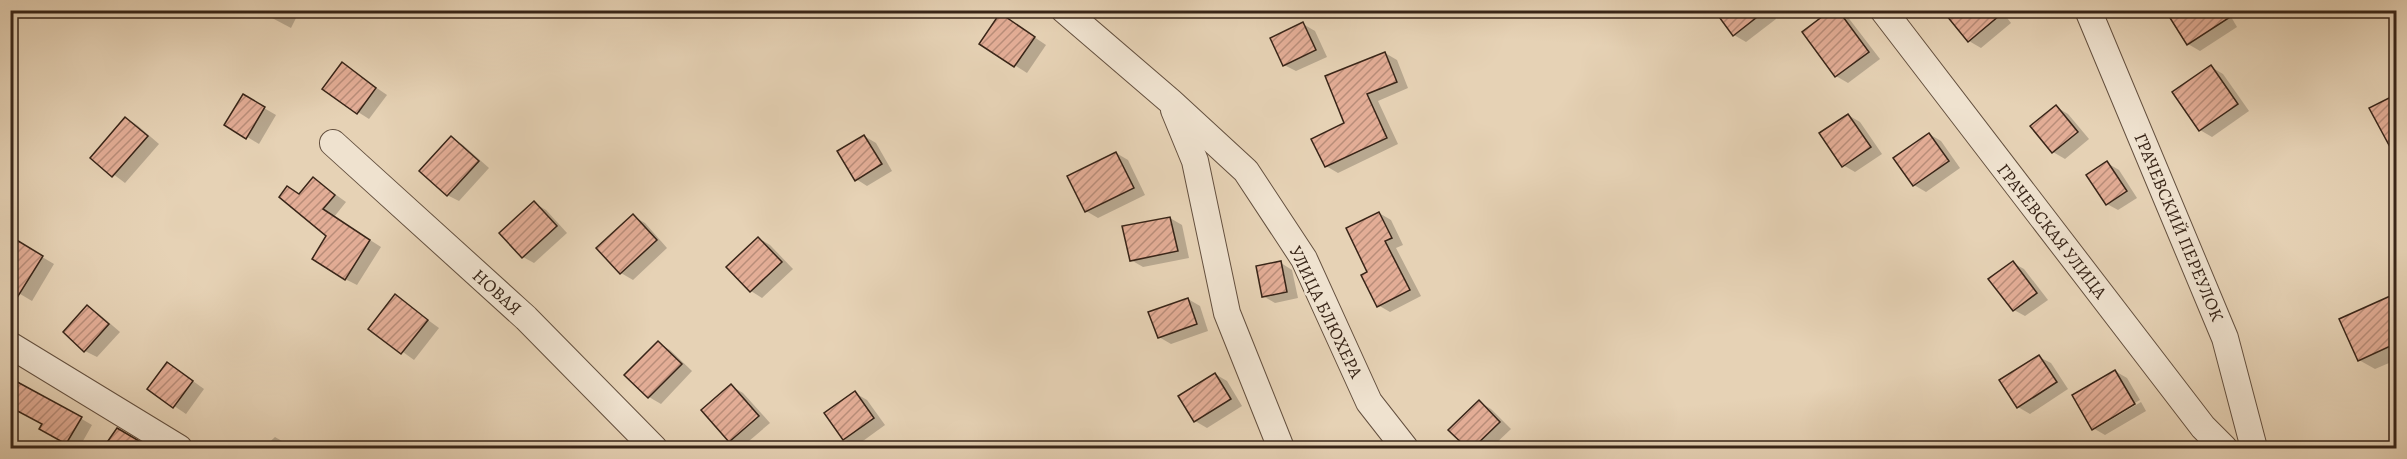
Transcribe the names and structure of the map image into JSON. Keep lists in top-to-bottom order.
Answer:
{
  "streets": {
    "street": [
      "ГРАЧЕВСКИЙ ПЕРЕУЛОК",
      "ГРАЧЕВСКАЯ УЛИЦА",
      "НОВАЯ",
      "УЛИЦА БЛЮХЕРА"
    ]
  }
}
